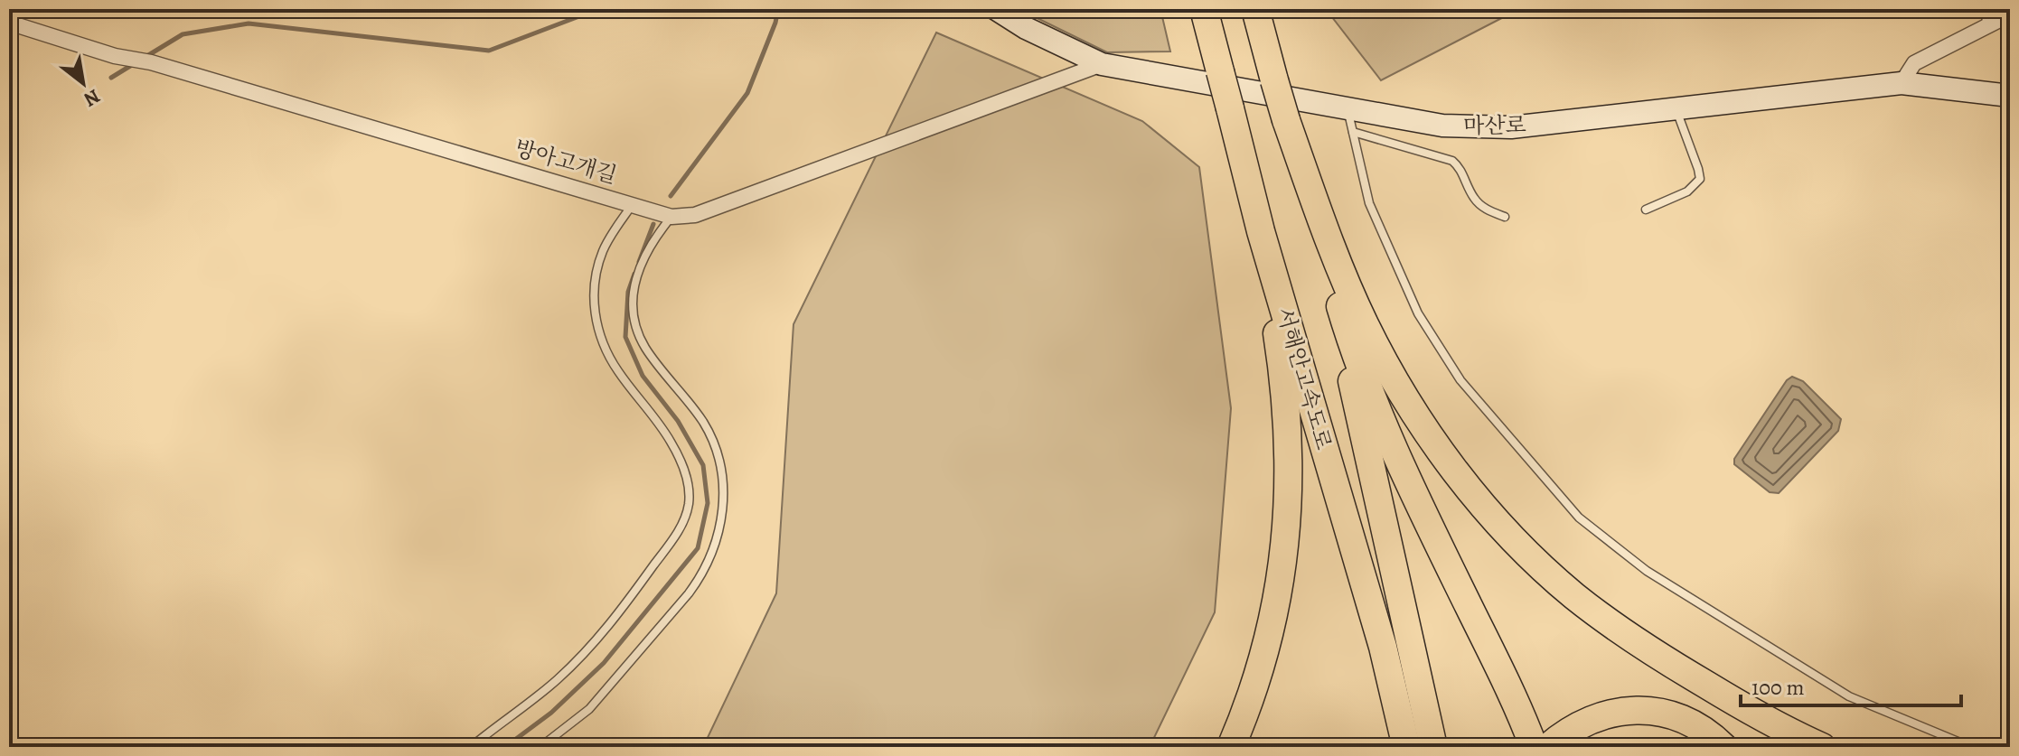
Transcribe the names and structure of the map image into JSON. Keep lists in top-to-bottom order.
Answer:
{
  "streets": {
    "highway": ["서해안고속도로"],
    "street": ["마산로", "방아고개길"]
  },
  "crossings": [
    ["마산로", "방아고개길"]
  ],
  "scale_bar": "100 m",
  "north": "bottom right"
}
